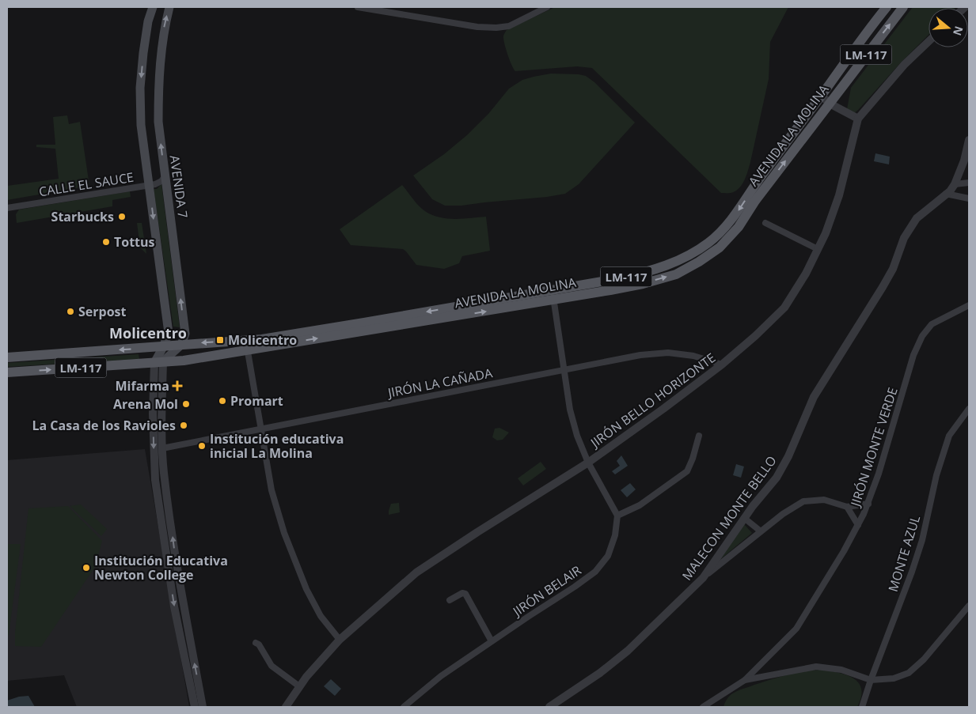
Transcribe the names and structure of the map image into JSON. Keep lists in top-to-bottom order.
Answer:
{
  "streets": {
    "main road": ["LM-117", "AVENIDA LA MOLINA", "AVENIDA 7"],
    "street": [
      "CALLE EL SAUCE",
      "JIRÓN LA CAÑADA",
      "JIRÓN BELLO HORIZONTE",
      "JIRÓN MONTE VERDE",
      "MALECON MONTE BELLO",
      "MONTE AZUL",
      "JIRÓN BELAIR"
    ]
  },
  "crossings": [
    ["AVENIDA LA MOLINA", "AVENIDA 7"],
    ["CALLE EL SAUCE", "AVENIDA 7"],
    ["JIRÓN LA CAÑADA", "JIRÓN BELLO HORIZONTE"]
  ],
  "districts": ["Molicentro"],
  "places": {
    "other": [
      "Starbucks",
      "Tottus",
      "Serpost",
      "Promart",
      "Arena Mol",
      "La Casa de los Ravioles",
      "Institución educativa inicial La Molina",
      "Institución Educativa Newton College"
    ],
    "transit": ["Molicentro"],
    "health": ["Mifarma"]
  },
  "north": "right"
}
